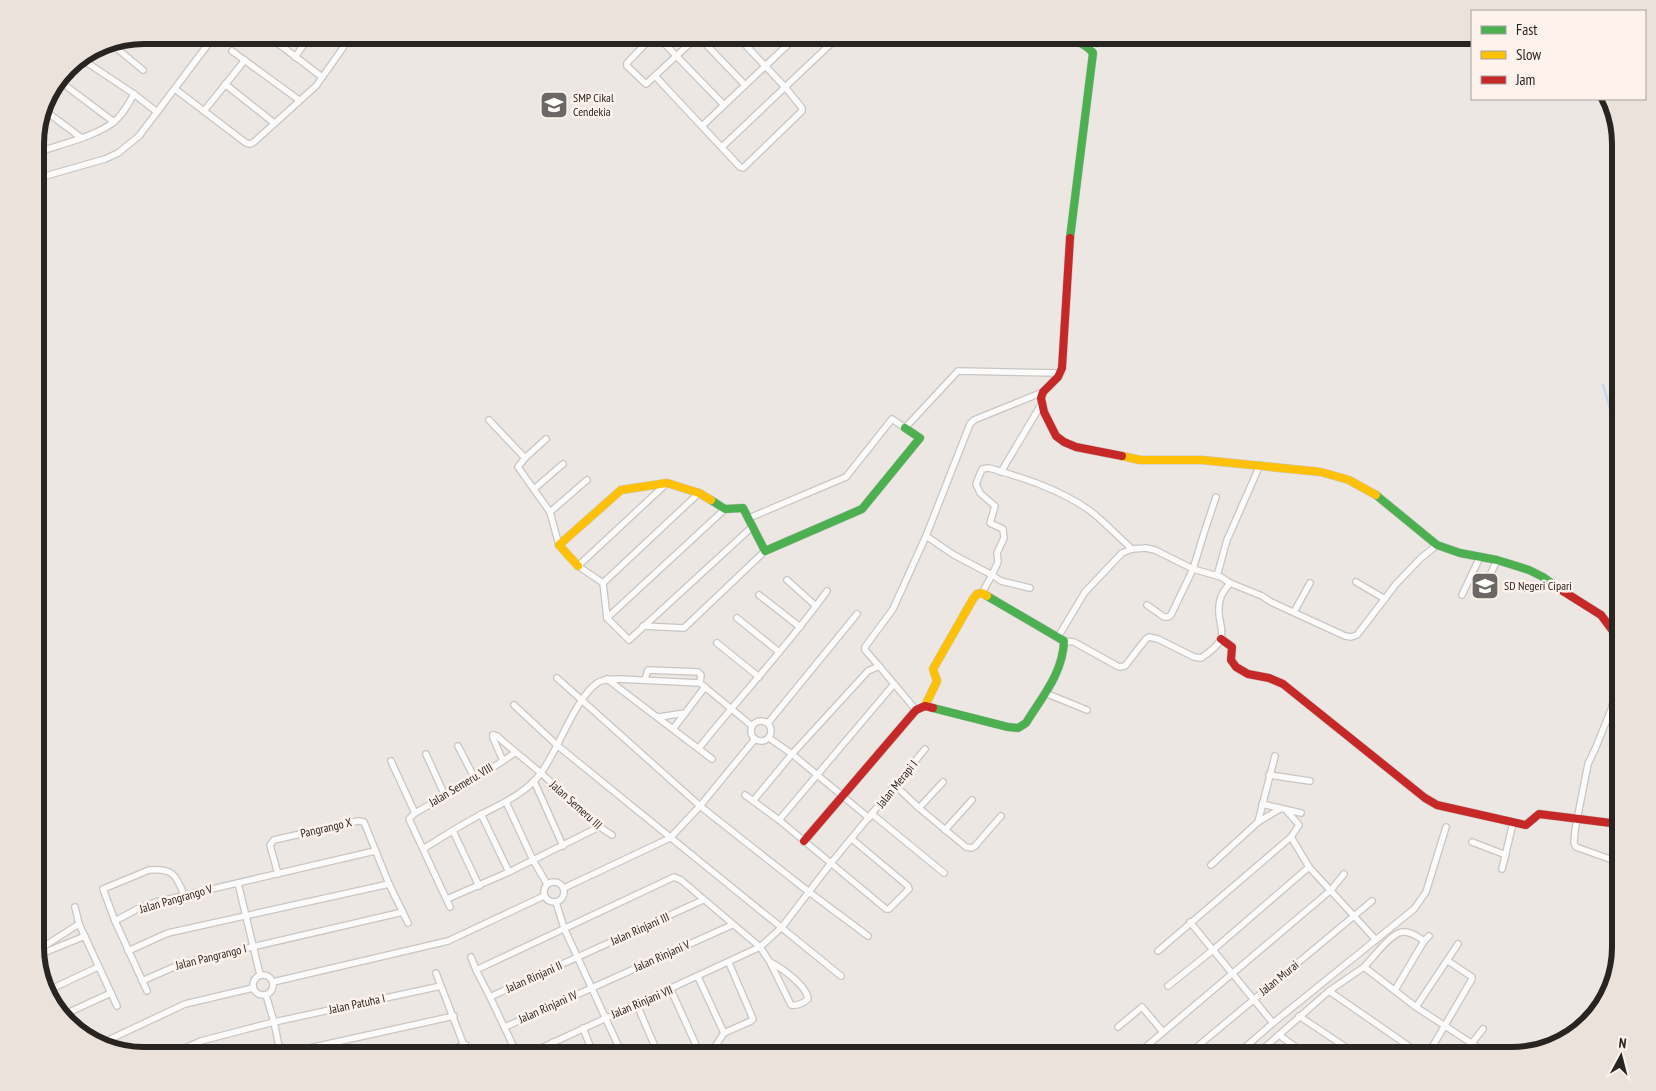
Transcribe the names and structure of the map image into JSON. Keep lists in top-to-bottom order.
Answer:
{
  "streets": {
    "street": [
      "Jalan Merapi I",
      "Jalan Semeru. VIII",
      "Jalan Semeru III",
      "Pangrango X",
      "Jalan Pangrango V",
      "Jalan Rinjani III",
      "Jalan Rinjani V",
      "Jalan Pangrango I",
      "Jalan Rinjani II",
      "Jalan Murai",
      "Jalan Rinjani VII",
      "Jalan Patuha I",
      "Jalan Rinjani IV"
    ]
  },
  "crossings": [
    ["Jalan Merapi I", "Jalan Rinjani VII"],
    ["Jalan Semeru. VIII", "Jalan Semeru III"],
    ["Pangrango X", "Jalan Pangrango V"],
    ["Pangrango X", "Jalan Pangrango I"],
    ["Jalan Rinjani III", "Jalan Rinjani II"],
    ["Jalan Rinjani V", "Jalan Rinjani IV"]
  ],
  "places": {
    "school or university": ["SMP Cikal Cendekia", "SD Negeri Cipari"]
  },
  "legend": ["Fast", "Slow", "Jam"],
  "north": "top"
}
